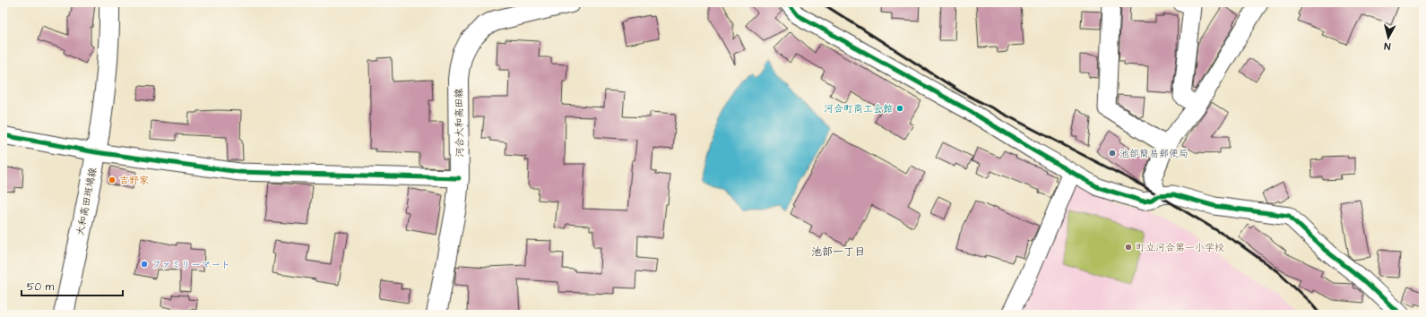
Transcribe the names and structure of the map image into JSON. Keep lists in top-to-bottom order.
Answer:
{
  "streets": {
    "main road": ["河合大和高田線", "大和高田斑鳩線"]
  },
  "districts": ["池部一丁目"],
  "places": [
    "河合町商工会館",
    "池部簡易郵便局",
    "吉野家",
    "町立河合第一小学校",
    "ファミリーマート"
  ],
  "scale_bar": "50 m",
  "north": "bottom"
}
